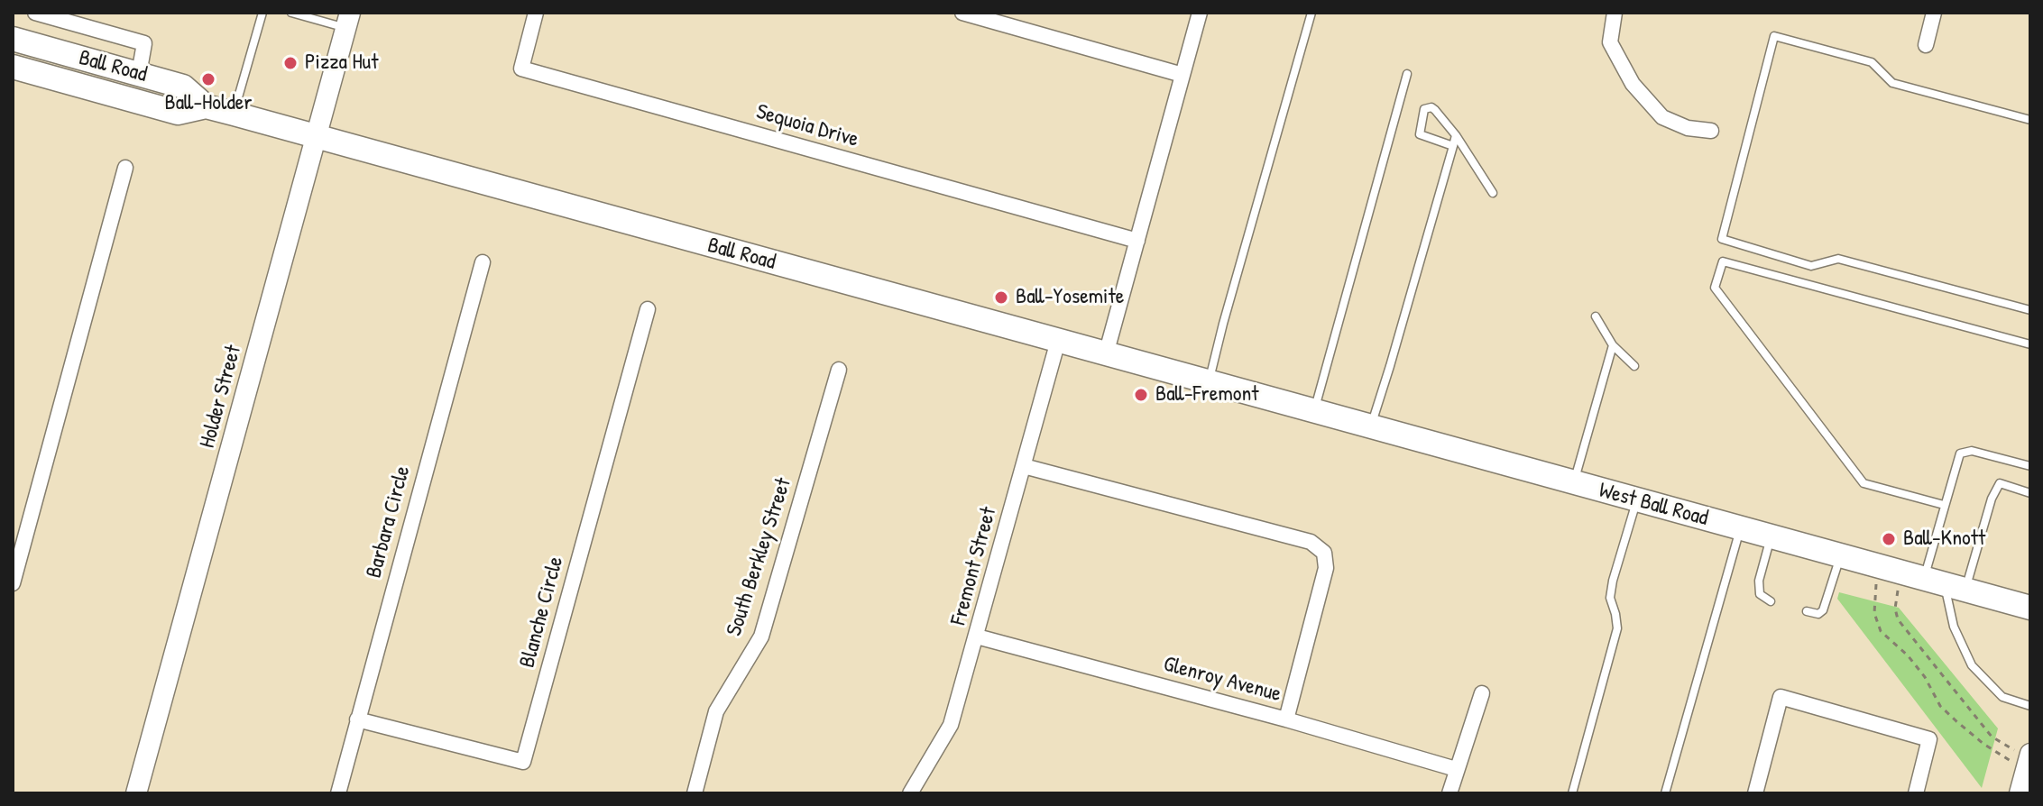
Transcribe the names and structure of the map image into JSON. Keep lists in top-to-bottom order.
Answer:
{
  "streets": {
    "main road": ["Ball Road", "West Ball Road"],
    "street": [
      "Sequoia Drive",
      "Holder Street",
      "Barbara Circle",
      "South Berkley Street",
      "Fremont Street",
      "Blanche Circle",
      "Glenroy Avenue"
    ]
  },
  "crossings": [
    ["Ball Road", "Holder Street"],
    ["Ball Road", "West Ball Road"],
    ["Ball Road", "Fremont Street"],
    ["Barbara Circle", "Blanche Circle"],
    ["Fremont Street", "Glenroy Avenue"]
  ],
  "places": [
    "Pizza Hut",
    "Ball-Holder",
    "Ball-Yosemite",
    "Ball-Fremont",
    "Ball-Knott"
  ]
}
